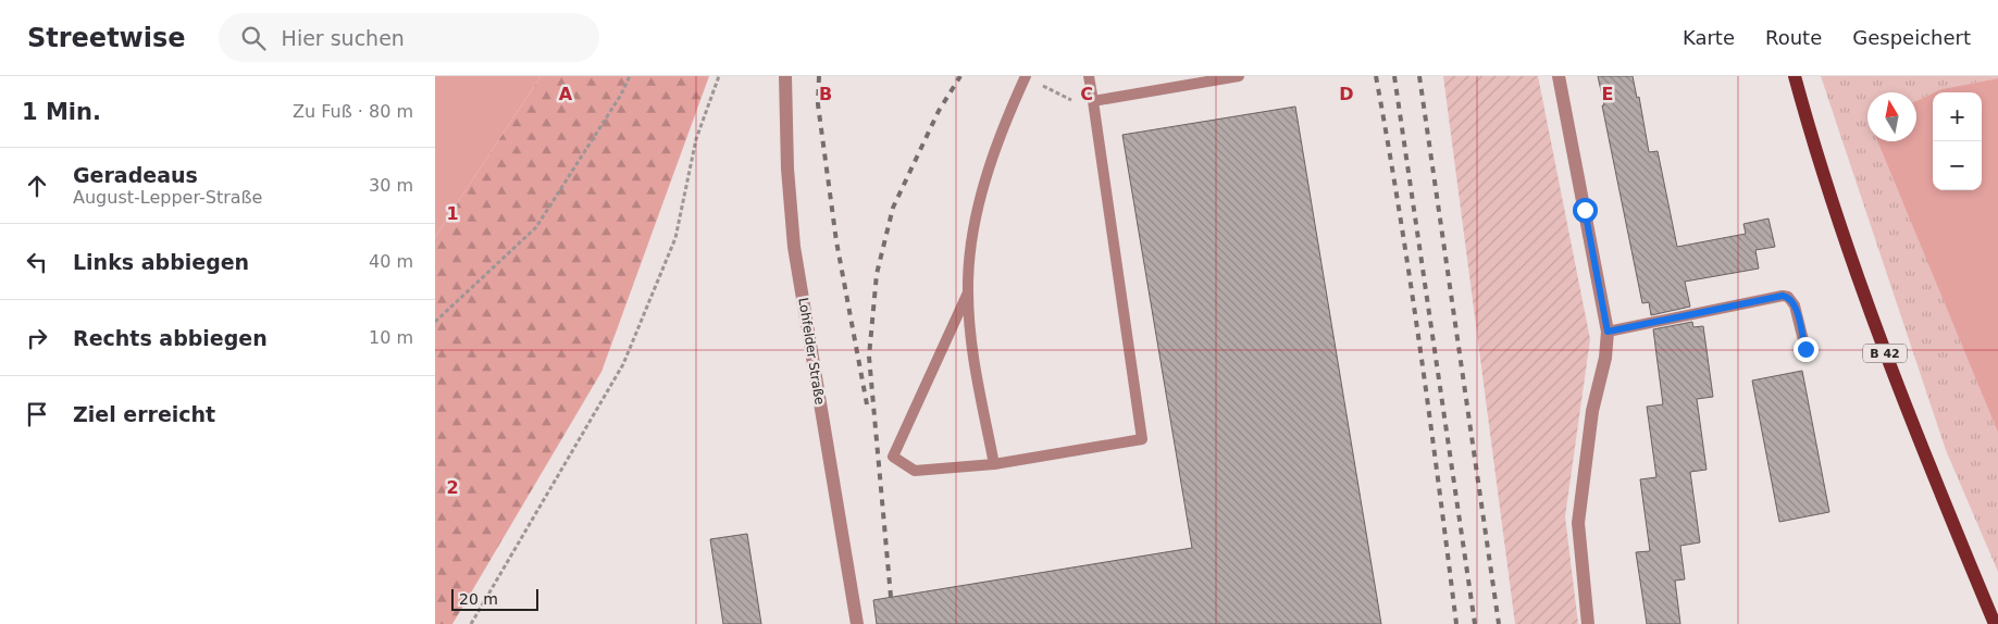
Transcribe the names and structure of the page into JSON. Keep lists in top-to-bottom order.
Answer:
{
  "streets": {
    "main road": ["B 42"],
    "street": ["Lohfelder Straße"]
  },
  "scale_bar": "20 m",
  "north": "top",
  "page": {
    "header": "Streetwise",
    "search": "Hier suchen",
    "nav": ["Karte", "Route", "Gespeichert"],
    "heading": ["1 Min.", "Zu Fuß · 80 m"],
    "map_buttons": ["+", "−"],
    "list": [
      ["Geradeaus", "August-Lepper-Straße", "30 m"],
      ["Links abbiegen", "40 m"],
      ["Rechts abbiegen", "10 m"],
      "Ziel erreicht"
    ],
    "scale": "20 m"
  },
  "grid": {
    "columns": [
      "A",
      "B",
      "C",
      "D",
      "E"
    ],
    "rows": ["1", "2"]
  }
}
